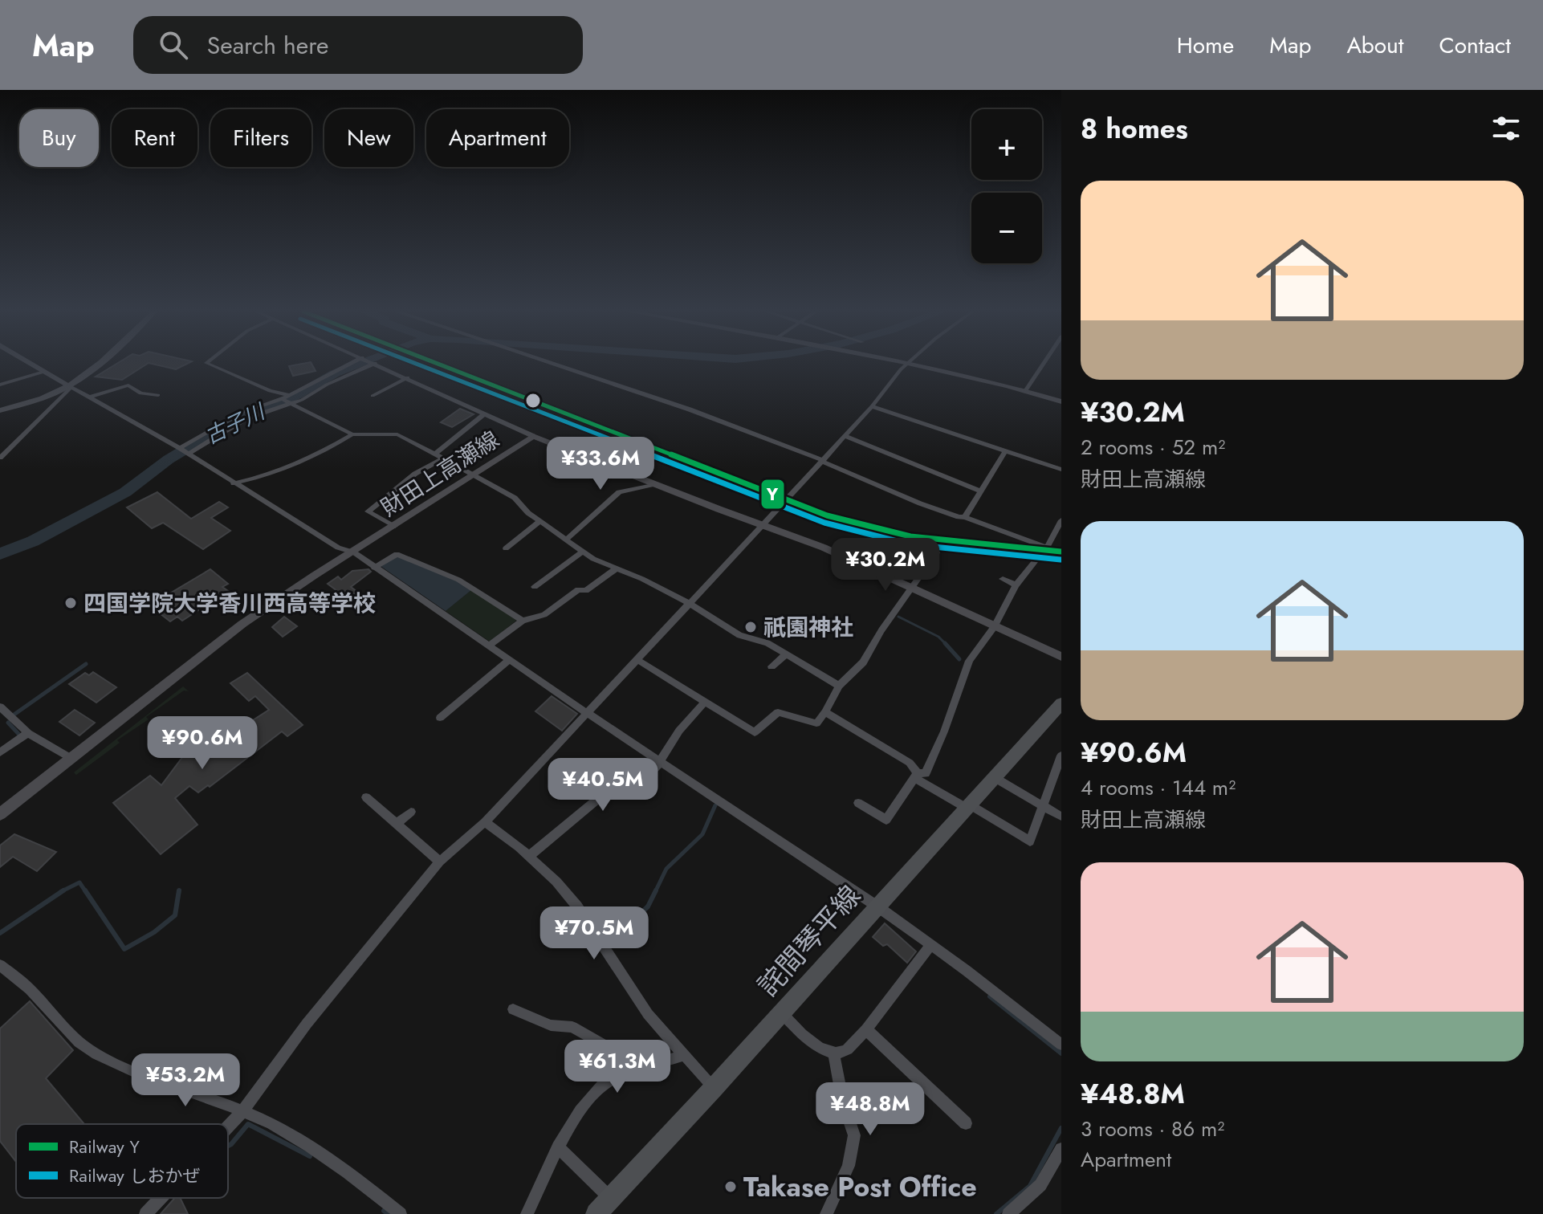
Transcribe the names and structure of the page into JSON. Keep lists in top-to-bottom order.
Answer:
{
  "streets": {
    "main road": ["財田上高瀬線", "詫間琴平線"]
  },
  "water": ["古子川"],
  "places": ["四国学院大学香川西高等学校", "祇園神社", "Takase Post Office"],
  "lines": ["rail line Y", "rail line しおかぜ"],
  "legend": ["Railway Y", "Railway しおかぜ"],
  "page": {
    "header": "Map",
    "search": "Search here",
    "nav": [
      "Home",
      "Map",
      "About",
      "Contact"
    ],
    "heading": "8 homes",
    "map_buttons": ["+", "−"],
    "chip": [
      "Buy",
      "Rent",
      "Filters",
      "New",
      "Apartment"
    ],
    "list": [
      {
        "name": "¥30.2M",
        "note": "2 rooms · 52 m² · 財田上高瀬線"
      },
      {
        "name": "¥90.6M",
        "note": "4 rooms · 144 m² · 財田上高瀬線"
      },
      {
        "name": "¥48.8M",
        "note": "3 rooms · 86 m² · Apartment"
      }
    ],
    "price": [
      "¥33.6M",
      "¥30.2M",
      "¥90.6M",
      "¥40.5M",
      "¥70.5M",
      "¥61.3M",
      "¥53.2M",
      "¥48.8M"
    ]
  }
}
